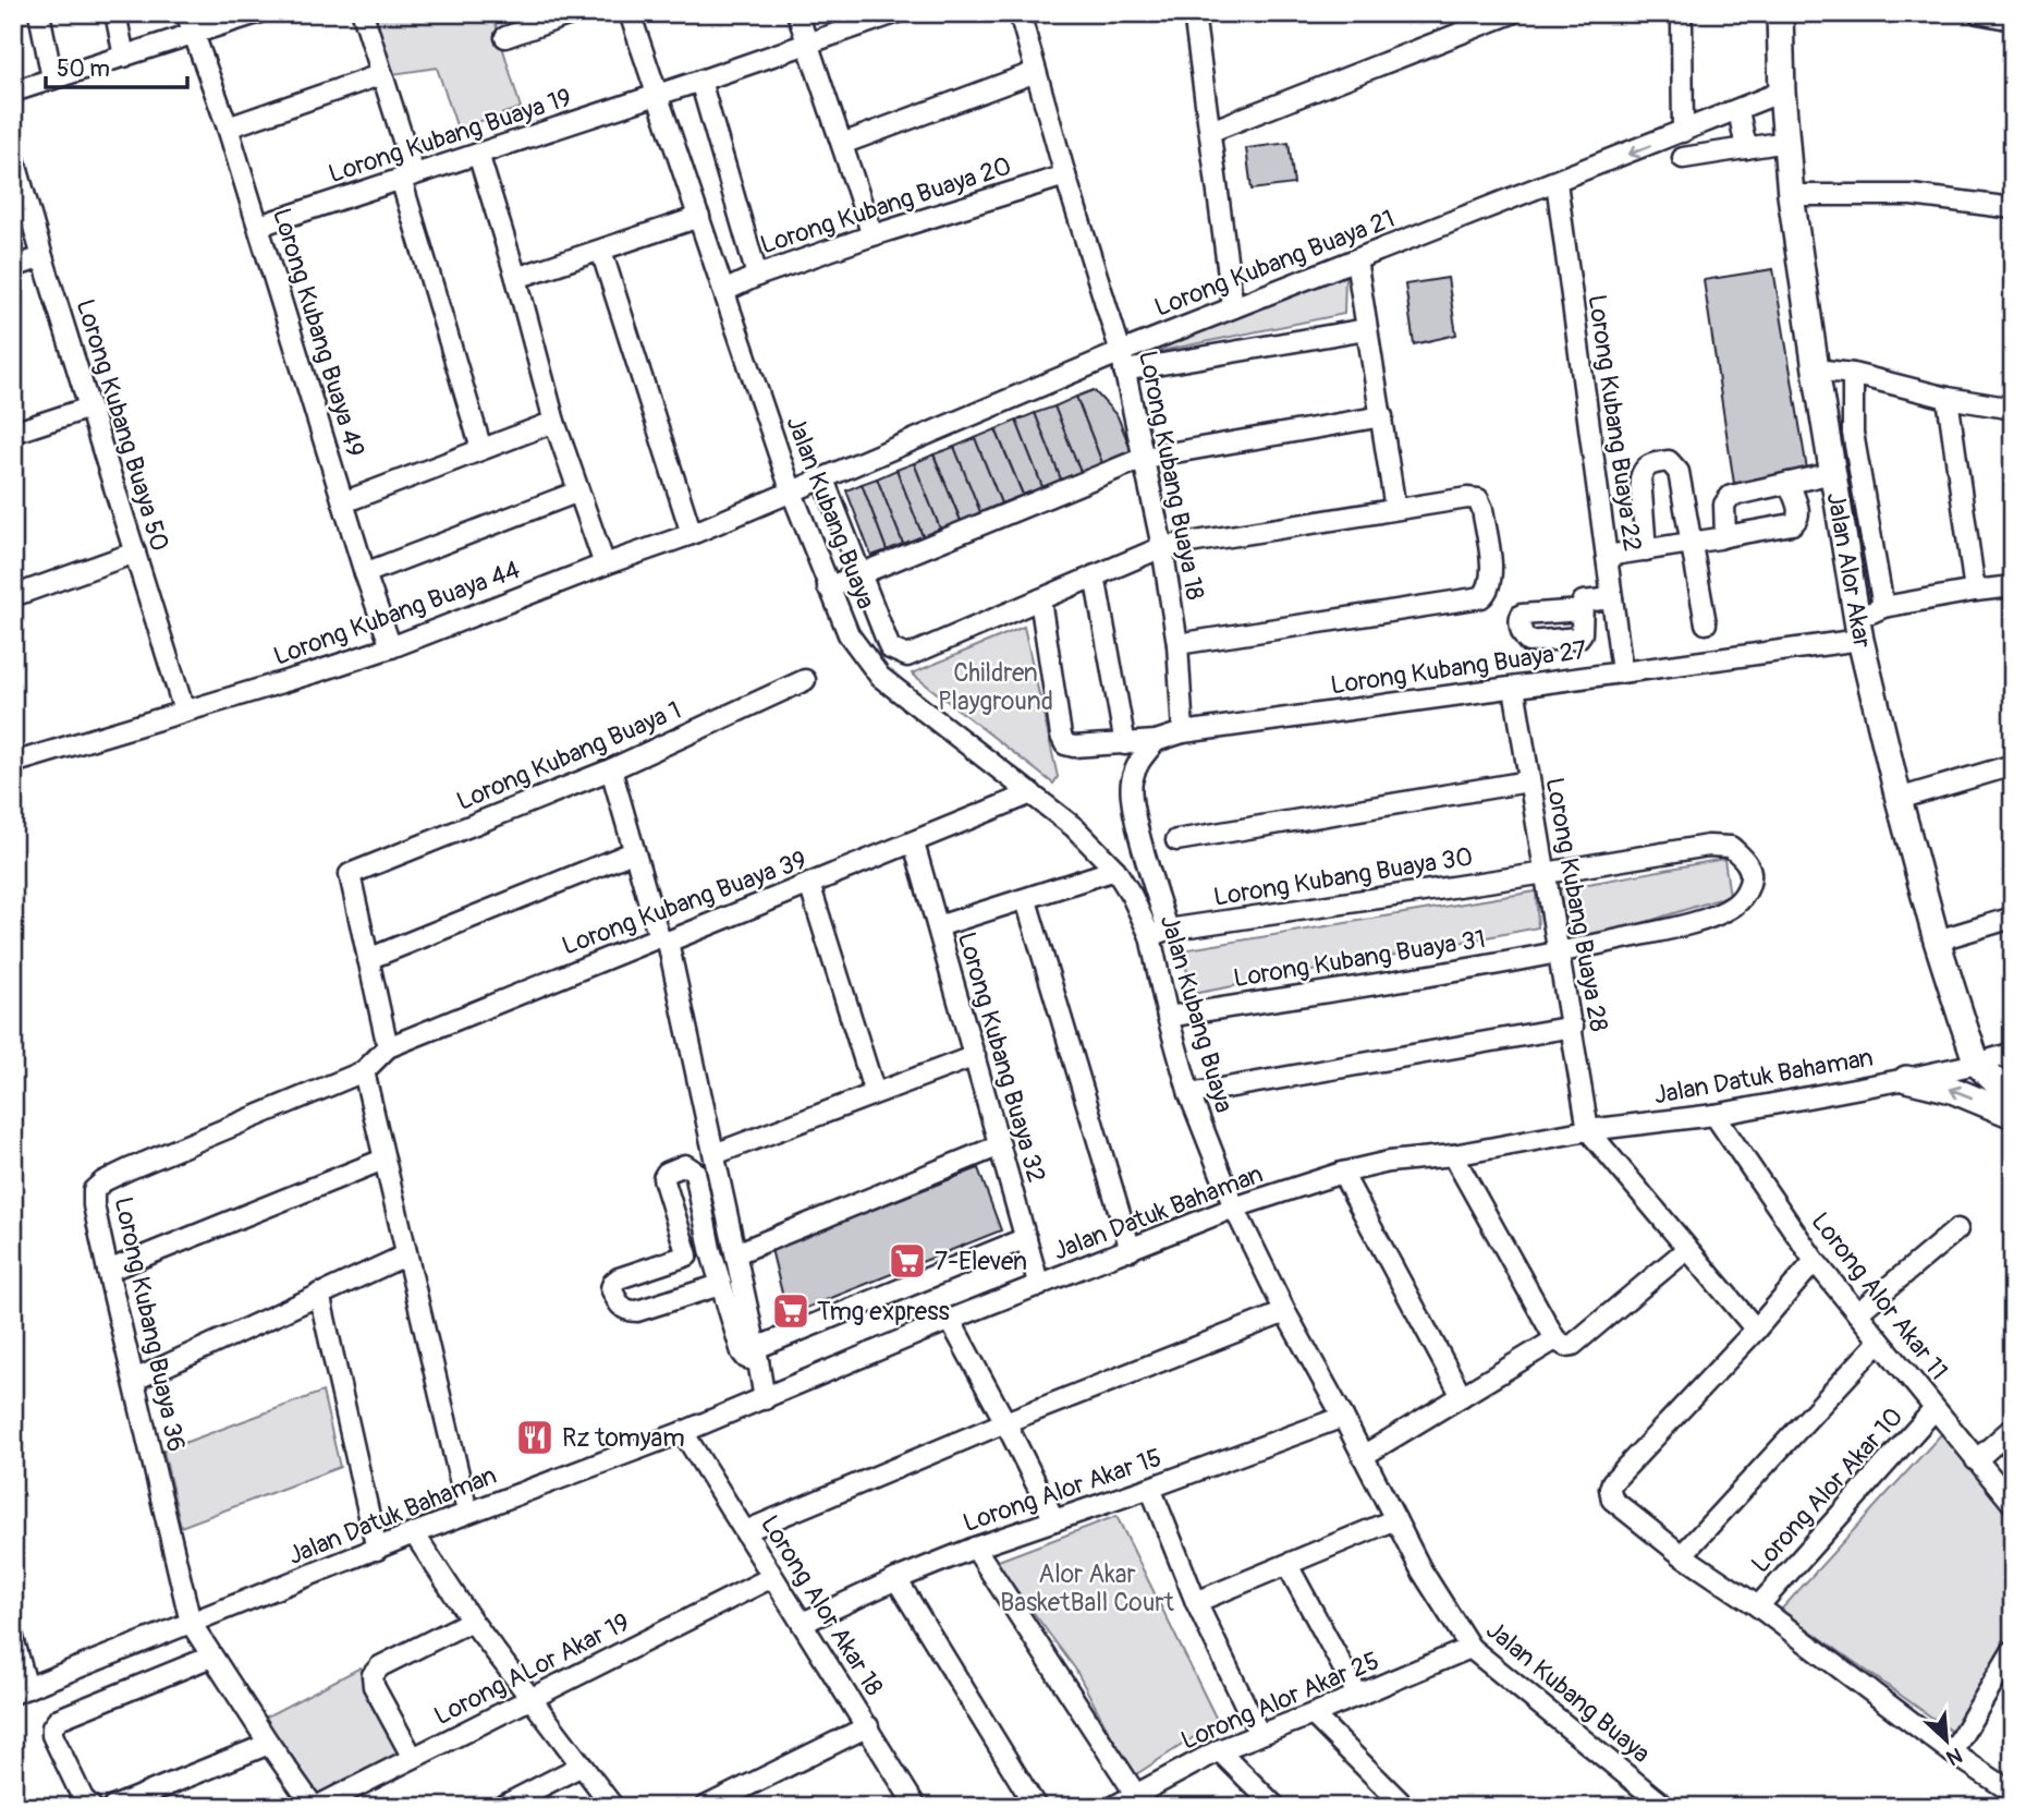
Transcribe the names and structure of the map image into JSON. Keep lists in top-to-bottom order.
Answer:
{
  "streets": {
    "main road": ["Jalan Alor Akar"],
    "street": [
      "Lorong Kubang Buaya 19",
      "Lorong Kubang Buaya 20",
      "Lorong Kubang Buaya 21",
      "Lorong Kubang Buaya 49",
      "Lorong Kubang Buaya 22",
      "Lorong Kubang Buaya 50",
      "Lorong Kubang Buaya 18",
      "Jalan Kubang Buaya",
      "Lorong Kubang Buaya 44",
      "Lorong Kubang Buaya 27",
      "Lorong Kubang Buaya 1",
      "Lorong Kubang Buaya 30",
      "Lorong Kubang Buaya 39",
      "Lorong Kubang Buaya 28",
      "Lorong Kubang Buaya 31",
      "Lorong Kubang Buaya 32",
      "Jalan Datuk Bahaman",
      "Lorong Alor Akar 11",
      "Lorong Kubang Buaya 36",
      "Lorong Alor Akar 15",
      "Lorong Alor Akar 10",
      "Lorong Alor Akar 18",
      "Lorong ALor Akar 19",
      "Lorong Alor Akar 25"
    ]
  },
  "crossings": [
    ["Lorong Kubang Buaya 19", "Lorong Kubang Buaya 49"],
    ["Lorong Kubang Buaya 19", "Jalan Kubang Buaya"],
    ["Lorong Kubang Buaya 20", "Lorong Kubang Buaya 18"],
    ["Lorong Kubang Buaya 20", "Jalan Kubang Buaya"],
    ["Lorong Kubang Buaya 21", "Lorong Kubang Buaya 22"],
    ["Lorong Kubang Buaya 21", "Lorong Kubang Buaya 18"],
    ["Lorong Kubang Buaya 21", "Jalan Kubang Buaya"],
    ["Lorong Kubang Buaya 21", "Jalan Alor Akar"],
    ["Lorong Kubang Buaya 21", "Lorong Kubang Buaya 44"],
    ["Lorong Kubang Buaya 49", "Lorong Kubang Buaya 44"],
    ["Lorong Kubang Buaya 22", "Lorong Kubang Buaya 27"],
    ["Lorong Kubang Buaya 50", "Lorong Kubang Buaya 44"],
    ["Lorong Kubang Buaya 18", "Lorong Kubang Buaya 27"],
    ["Jalan Kubang Buaya", "Lorong Kubang Buaya 44"],
    ["Jalan Kubang Buaya", "Lorong Kubang Buaya 30"],
    ["Jalan Kubang Buaya", "Lorong Kubang Buaya 39"],
    ["Jalan Kubang Buaya", "Lorong Kubang Buaya 31"],
    ["Jalan Kubang Buaya", "Jalan Datuk Bahaman"],
    ["Jalan Kubang Buaya", "Lorong Alor Akar 15"],
    ["Jalan Kubang Buaya", "Lorong Alor Akar 25"],
    ["Jalan Alor Akar", "Lorong Kubang Buaya 27"],
    ["Jalan Alor Akar", "Jalan Datuk Bahaman"],
    ["Lorong Kubang Buaya 27", "Lorong Kubang Buaya 28"],
    ["Lorong Kubang Buaya 30", "Lorong Kubang Buaya 28"],
    ["Lorong Kubang Buaya 30", "Lorong Kubang Buaya 31"],
    ["Lorong Kubang Buaya 39", "Lorong Kubang Buaya 32"],
    ["Lorong Kubang Buaya 39", "Lorong Kubang Buaya 36"],
    ["Lorong Kubang Buaya 28", "Lorong Kubang Buaya 31"],
    ["Lorong Kubang Buaya 28", "Jalan Datuk Bahaman"],
    ["Lorong Kubang Buaya 32", "Jalan Datuk Bahaman"],
    ["Jalan Datuk Bahaman", "Lorong Alor Akar 11"],
    ["Jalan Datuk Bahaman", "Lorong Kubang Buaya 36"],
    ["Jalan Datuk Bahaman", "Lorong Alor Akar 18"],
    ["Lorong Alor Akar 11", "Lorong Alor Akar 10"],
    ["Lorong Kubang Buaya 36", "Lorong ALor Akar 19"],
    ["Lorong Alor Akar 15", "Lorong Alor Akar 18"],
    ["Lorong Alor Akar 18", "Lorong ALor Akar 19"]
  ],
  "parks": ["Children Playground", "Alor Akar BasketBall Court"],
  "places": {
    "supermarket": ["7-Eleven", "Tmg express"],
    "restaurant": ["Rz tomyam"]
  },
  "scale_bar": "50 m",
  "north": "bottom right"
}
